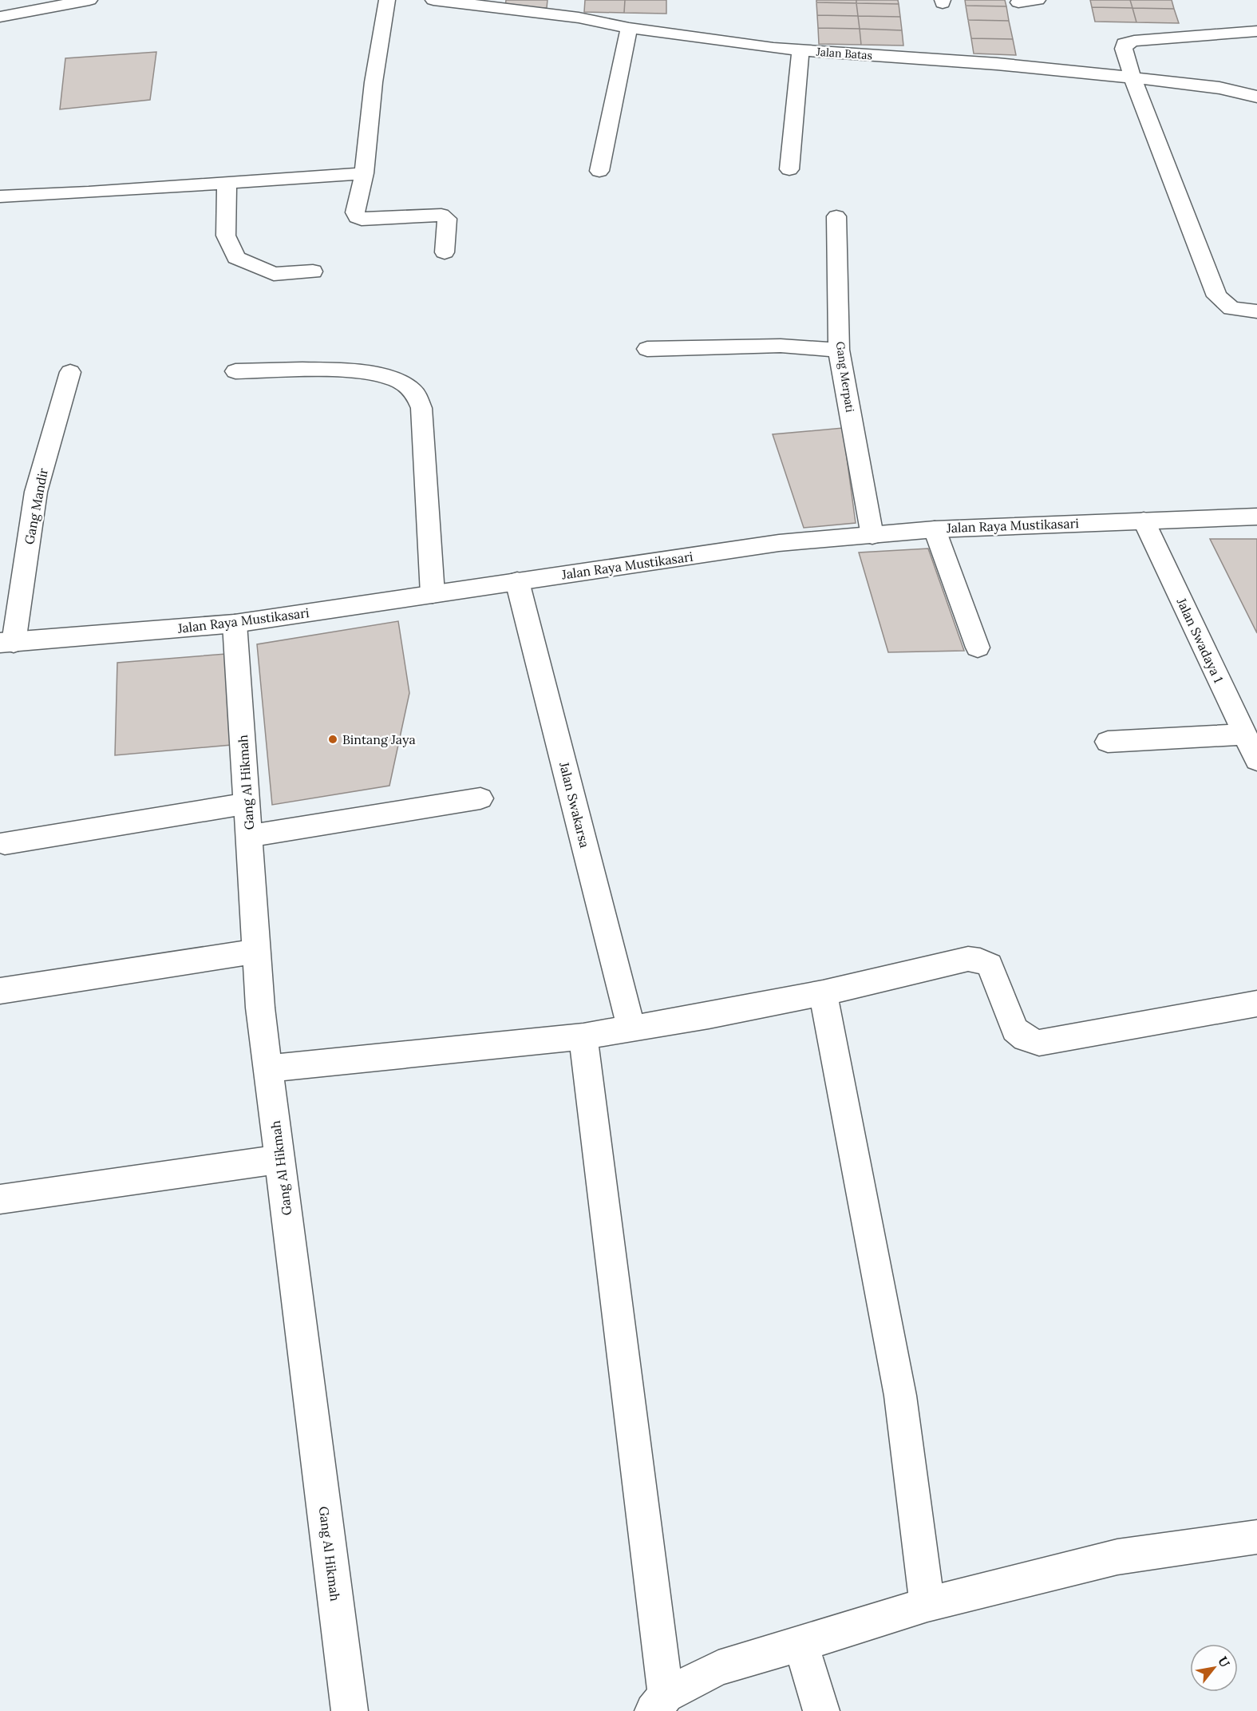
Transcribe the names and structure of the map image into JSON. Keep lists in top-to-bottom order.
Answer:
{
  "streets": {
    "street": [
      "Jalan Batas",
      "Gang Merpati",
      "Gang Mandir",
      "Jalan Raya Mustikasari",
      "Jalan Swadaya 1",
      "Gang Al Hikmah",
      "Jalan Swakarsa"
    ]
  },
  "crossings": [
    ["Gang Merpati", "Jalan Raya Mustikasari"],
    ["Gang Mandir", "Jalan Raya Mustikasari"],
    ["Jalan Raya Mustikasari", "Jalan Swadaya 1"],
    ["Jalan Raya Mustikasari", "Gang Al Hikmah"],
    ["Jalan Raya Mustikasari", "Jalan Swakarsa"]
  ],
  "places": ["Bintang Jaya"],
  "north": "top right"
}
